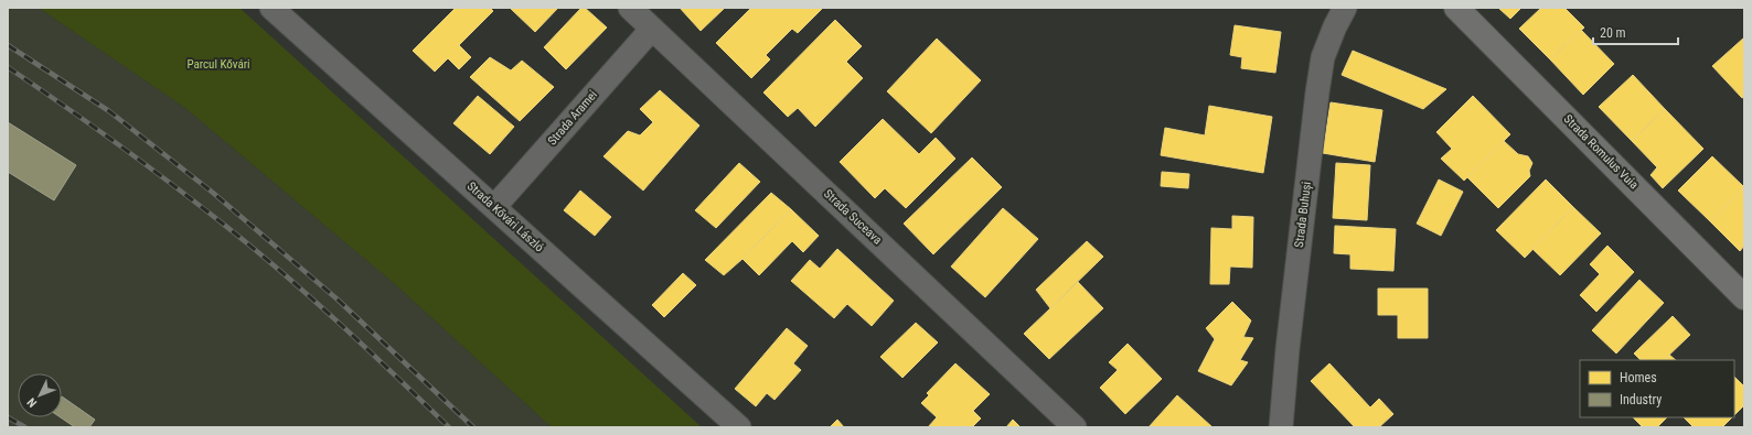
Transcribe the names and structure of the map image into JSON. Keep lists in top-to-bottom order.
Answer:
{
  "streets": {
    "street": [
      "Strada Aramei",
      "Strada Romulus Vuia",
      "Strada Buhuși",
      "Strada Kővári László",
      "Strada Suceava"
    ]
  },
  "crossings": [
    ["Strada Aramei", "Strada Kővári László"],
    ["Strada Aramei", "Strada Suceava"]
  ],
  "parks": ["Parcul Kővári"],
  "legend": ["Homes", "Industry"],
  "scale_bar": "20 m",
  "north": "bottom left"
}
